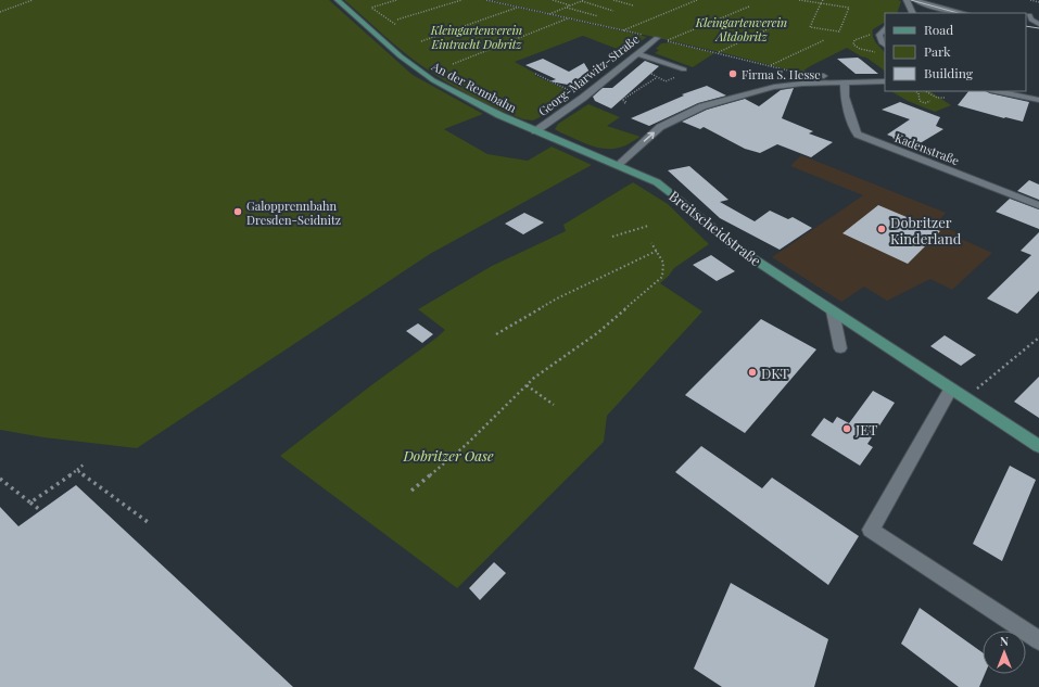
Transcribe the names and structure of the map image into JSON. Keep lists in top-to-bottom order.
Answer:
{
  "streets": {
    "main road": ["An der Rennbahn", "Breitscheidstraße"],
    "street": ["Georg-Marwitz-Straße", "Kadenstraße"]
  },
  "crossings": [
    ["Georg-Marwitz-Straße", "An der Rennbahn"],
    ["An der Rennbahn", "Breitscheidstraße"]
  ],
  "parks": ["Kleingartenverein Altdobritz", "Kleingartenverein Eintracht Dobritz", "Dobritzer Oase"],
  "places": [
    "Firma S. Hesse",
    "Galopprennbahn Dresden-Seidnitz",
    "Dobritzer Kinderland",
    "DKT",
    "JET"
  ],
  "legend": ["Road", "Park", "Building"],
  "north": "top"
}
